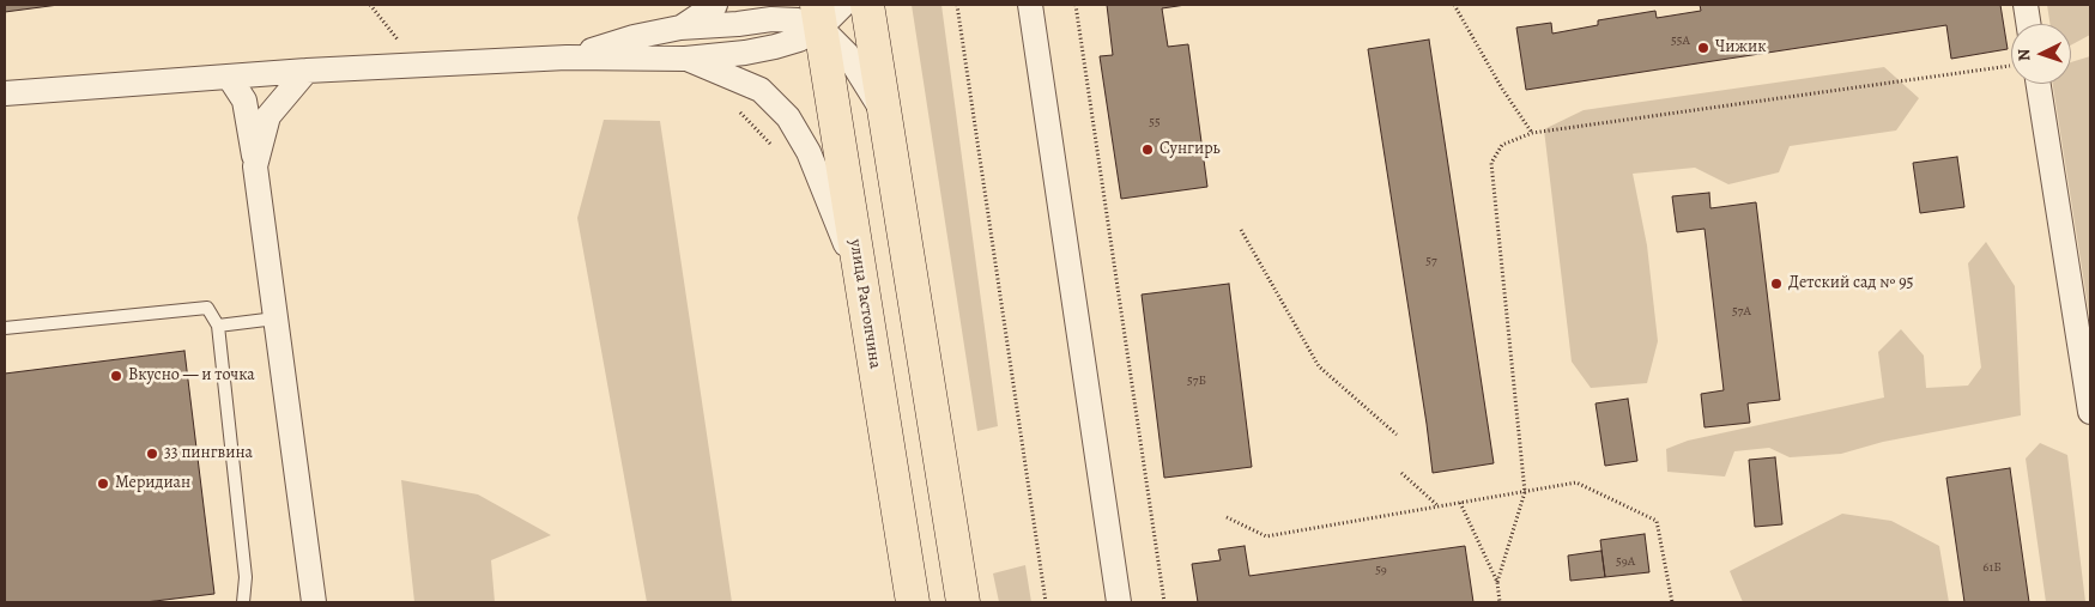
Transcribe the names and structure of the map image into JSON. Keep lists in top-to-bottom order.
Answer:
{
  "streets": {
    "highway": ["улица Растопчина"]
  },
  "places": [
    "Чижик",
    "Сунгирь",
    "Детский сад № 95",
    "Вкусно — и точка",
    "33 пингвина",
    "Меридиан"
  ],
  "house_numbers": [
    "55А",
    "55",
    "57",
    "57А",
    "57Б",
    "59А",
    "61Б",
    "59"
  ],
  "north": "left"
}
